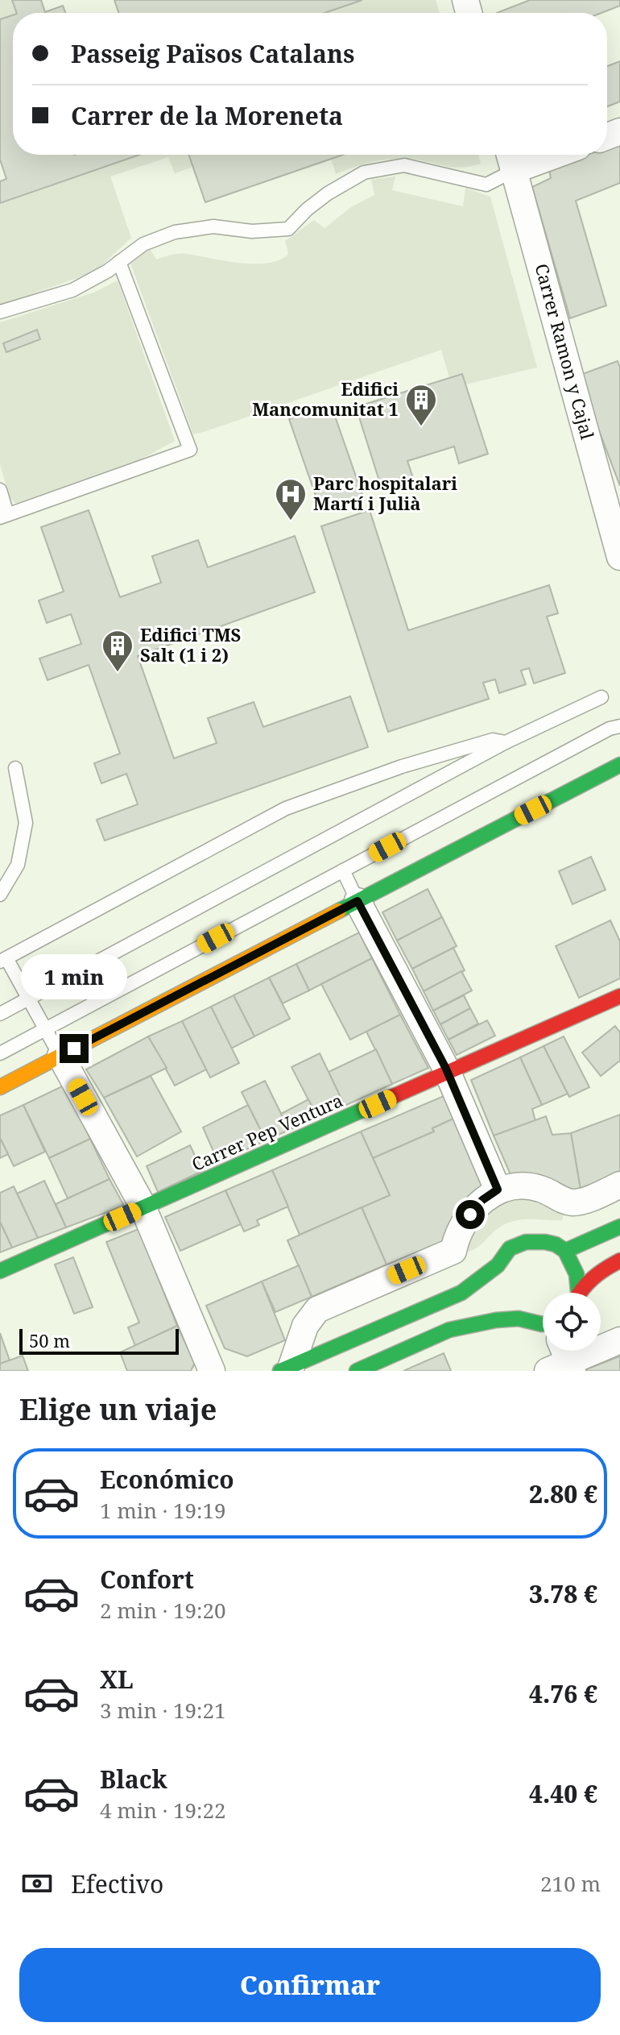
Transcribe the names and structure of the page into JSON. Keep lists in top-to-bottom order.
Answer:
{
  "streets": {
    "street": ["Carrer Ramon y Cajal", "Carrer Pep Ventura"]
  },
  "places": {
    "building": ["Edifici Mancomunitat 1", "Edifici TMS Salt (1 i 2)"],
    "hospital": ["Parc hospitalari Martí i Julià"]
  },
  "scale_bar": "50 m",
  "page": {
    "banner": ["Passeig Països Catalans", "Carrer de la Moreneta"],
    "bubble": "1 min",
    "scale": "50 m",
    "heading": "Elige un viaje",
    "list": [
      {
        "name": "Económico",
        "note": "1 min · 19:19",
        "value": "2.80 €"
      },
      {
        "name": "Confort",
        "note": "2 min · 19:20",
        "value": "3.78 €"
      },
      {
        "name": "XL",
        "note": "3 min · 19:21",
        "value": "4.76 €"
      },
      {
        "name": "Black",
        "note": "4 min · 19:22",
        "value": "4.40 €"
      }
    ],
    "pay": ["Efectivo", "210 m"],
    "buttons": "Confirmar"
  }
}
